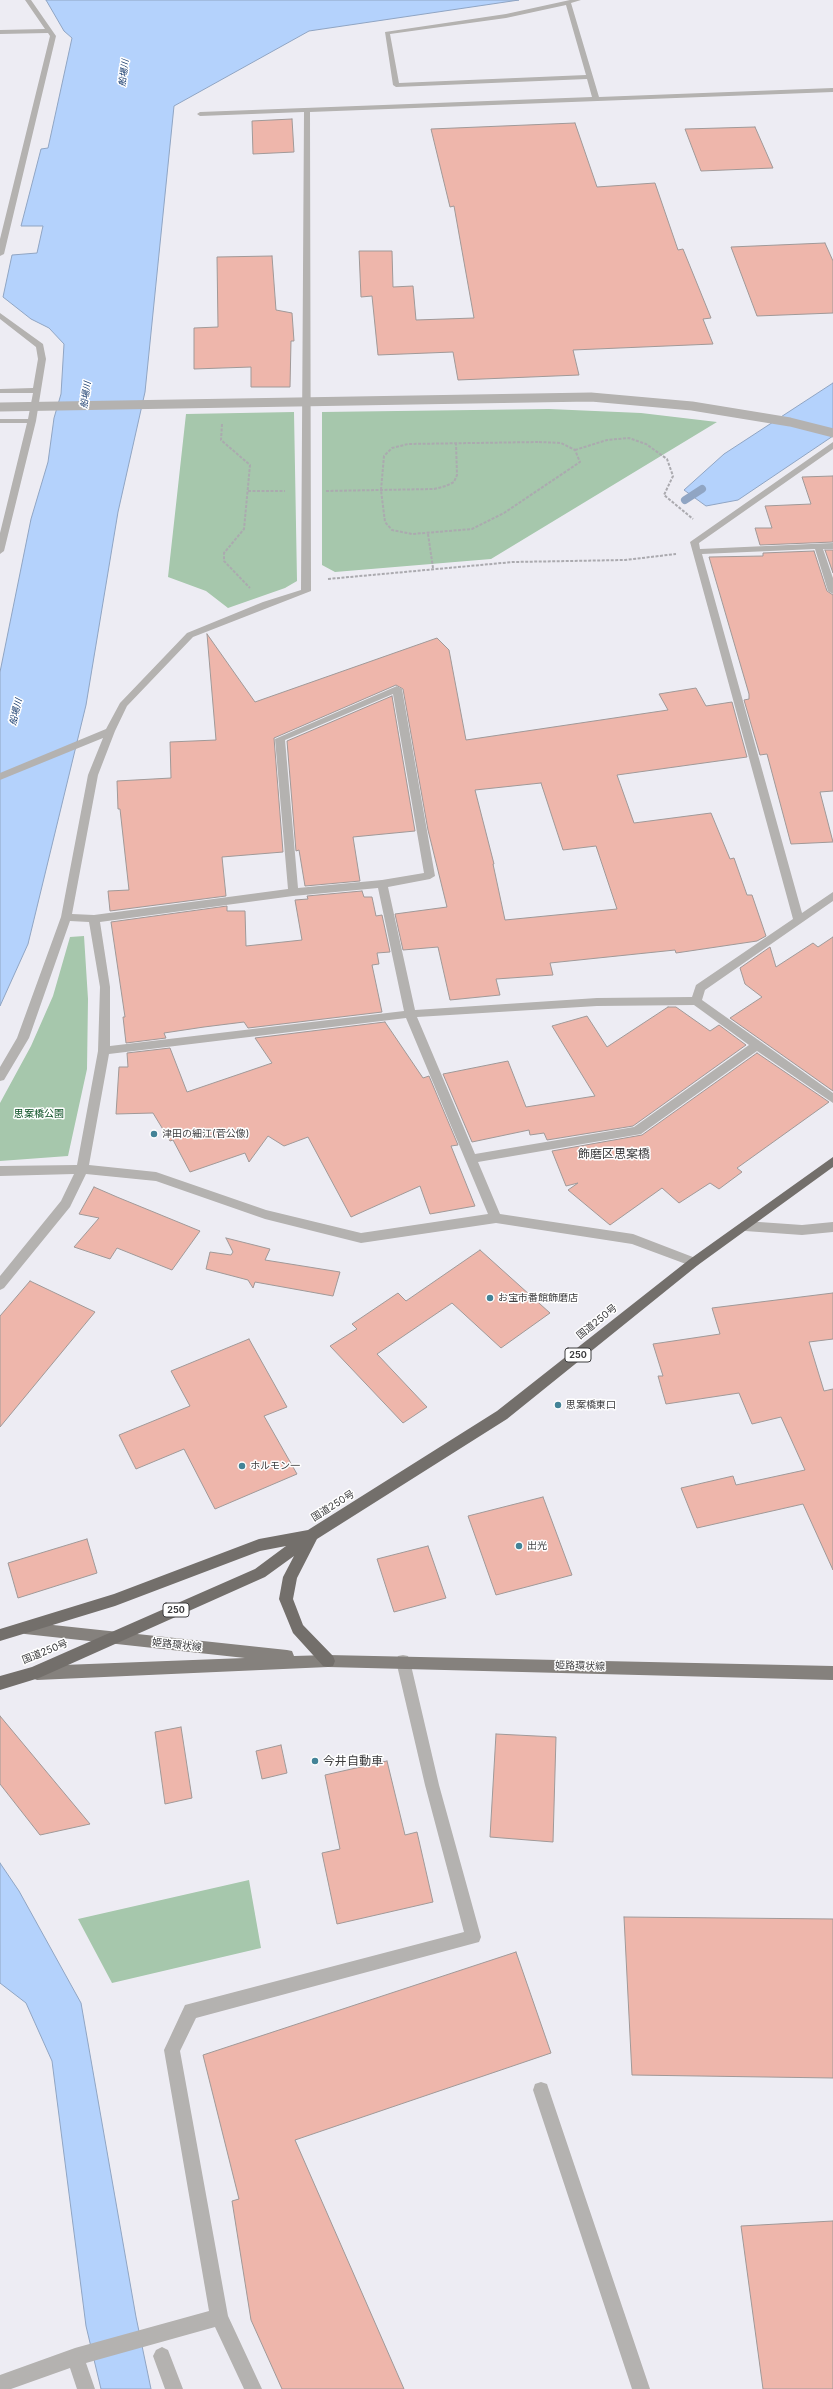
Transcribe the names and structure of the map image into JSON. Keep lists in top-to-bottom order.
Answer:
{
  "streets": {
    "highway": ["国道250号", "250"],
    "main road": ["姫路環状線"]
  },
  "crossings": [
    ["国道250号", "250"],
    ["国道250号", "姫路環状線"],
    ["250", "姫路環状線"]
  ],
  "districts": ["飾磨区思案橋"],
  "water": ["船場川"],
  "parks": ["思案橋公園"],
  "places": [
    "津田の細江(菅公像)",
    "お宝市番館飾磨店",
    "思案橋東口",
    "ホルモン一",
    "出光",
    "今井自動車"
  ]
}
